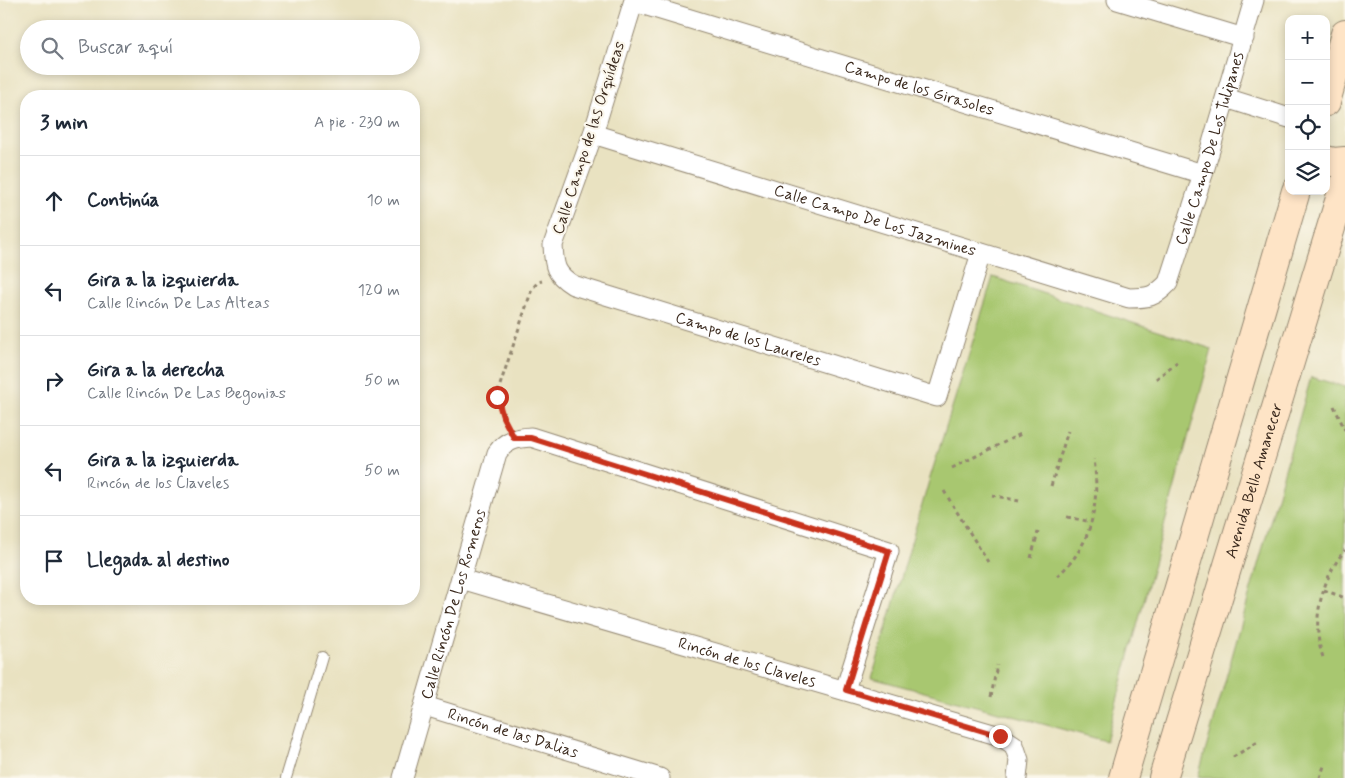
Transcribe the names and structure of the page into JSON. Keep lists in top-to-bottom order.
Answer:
{
  "streets": {
    "street": [
      "Campo de los Girasoles",
      "Calle Campo de las Orquídeas",
      "Calle Campo De Los Tulipanes",
      "Calle Campo De Los Jazmines",
      "Campo de los Laureles",
      "Avenida Bello Amanecer",
      "Calle Rincón De Los Romeros",
      "Rincón de los Claveles",
      "Rincón de las Dalias"
    ]
  },
  "crossings": [
    ["Campo de los Girasoles", "Calle Campo de las Orquídeas"],
    ["Campo de los Girasoles", "Calle Campo De Los Tulipanes"],
    ["Calle Campo de las Orquídeas", "Calle Campo De Los Jazmines"],
    ["Calle Campo de las Orquídeas", "Campo de los Laureles"],
    ["Calle Campo De Los Tulipanes", "Calle Campo De Los Jazmines"],
    ["Calle Campo De Los Jazmines", "Campo de los Laureles"],
    ["Calle Rincón De Los Romeros", "Rincón de los Claveles"],
    ["Calle Rincón De Los Romeros", "Rincón de las Dalias"]
  ],
  "page": {
    "map_buttons": ["+", "−"],
    "search": "Buscar aquí",
    "heading": ["3 min", "A pie · 230 m"],
    "list": [
      ["Continúa", "10 m"],
      ["Gira a la izquierda", "Calle Rincón De Las Alteas", "120 m"],
      ["Gira a la derecha", "Calle Rincón De Las Begonias", "50 m"],
      ["Gira a la izquierda", "Rincón de los Claveles", "50 m"],
      "Llegada al destino"
    ]
  }
}
